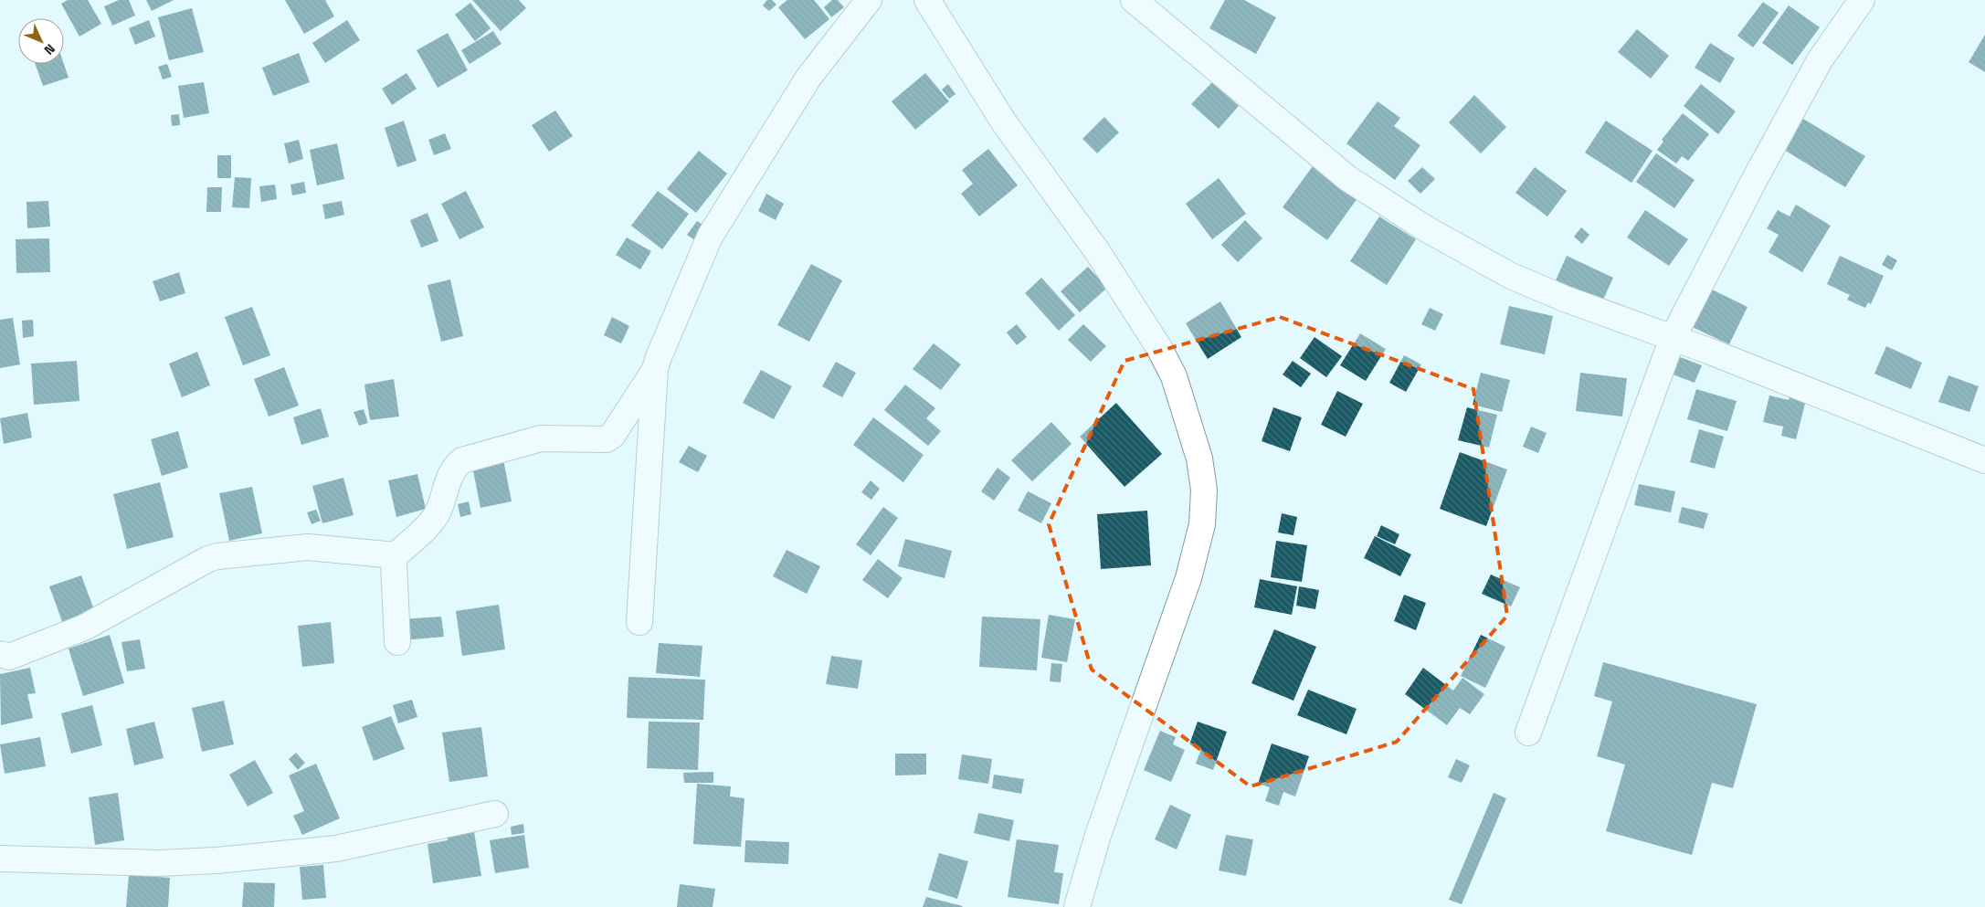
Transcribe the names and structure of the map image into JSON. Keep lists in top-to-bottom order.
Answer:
{
  "north": "bottom right"
}
